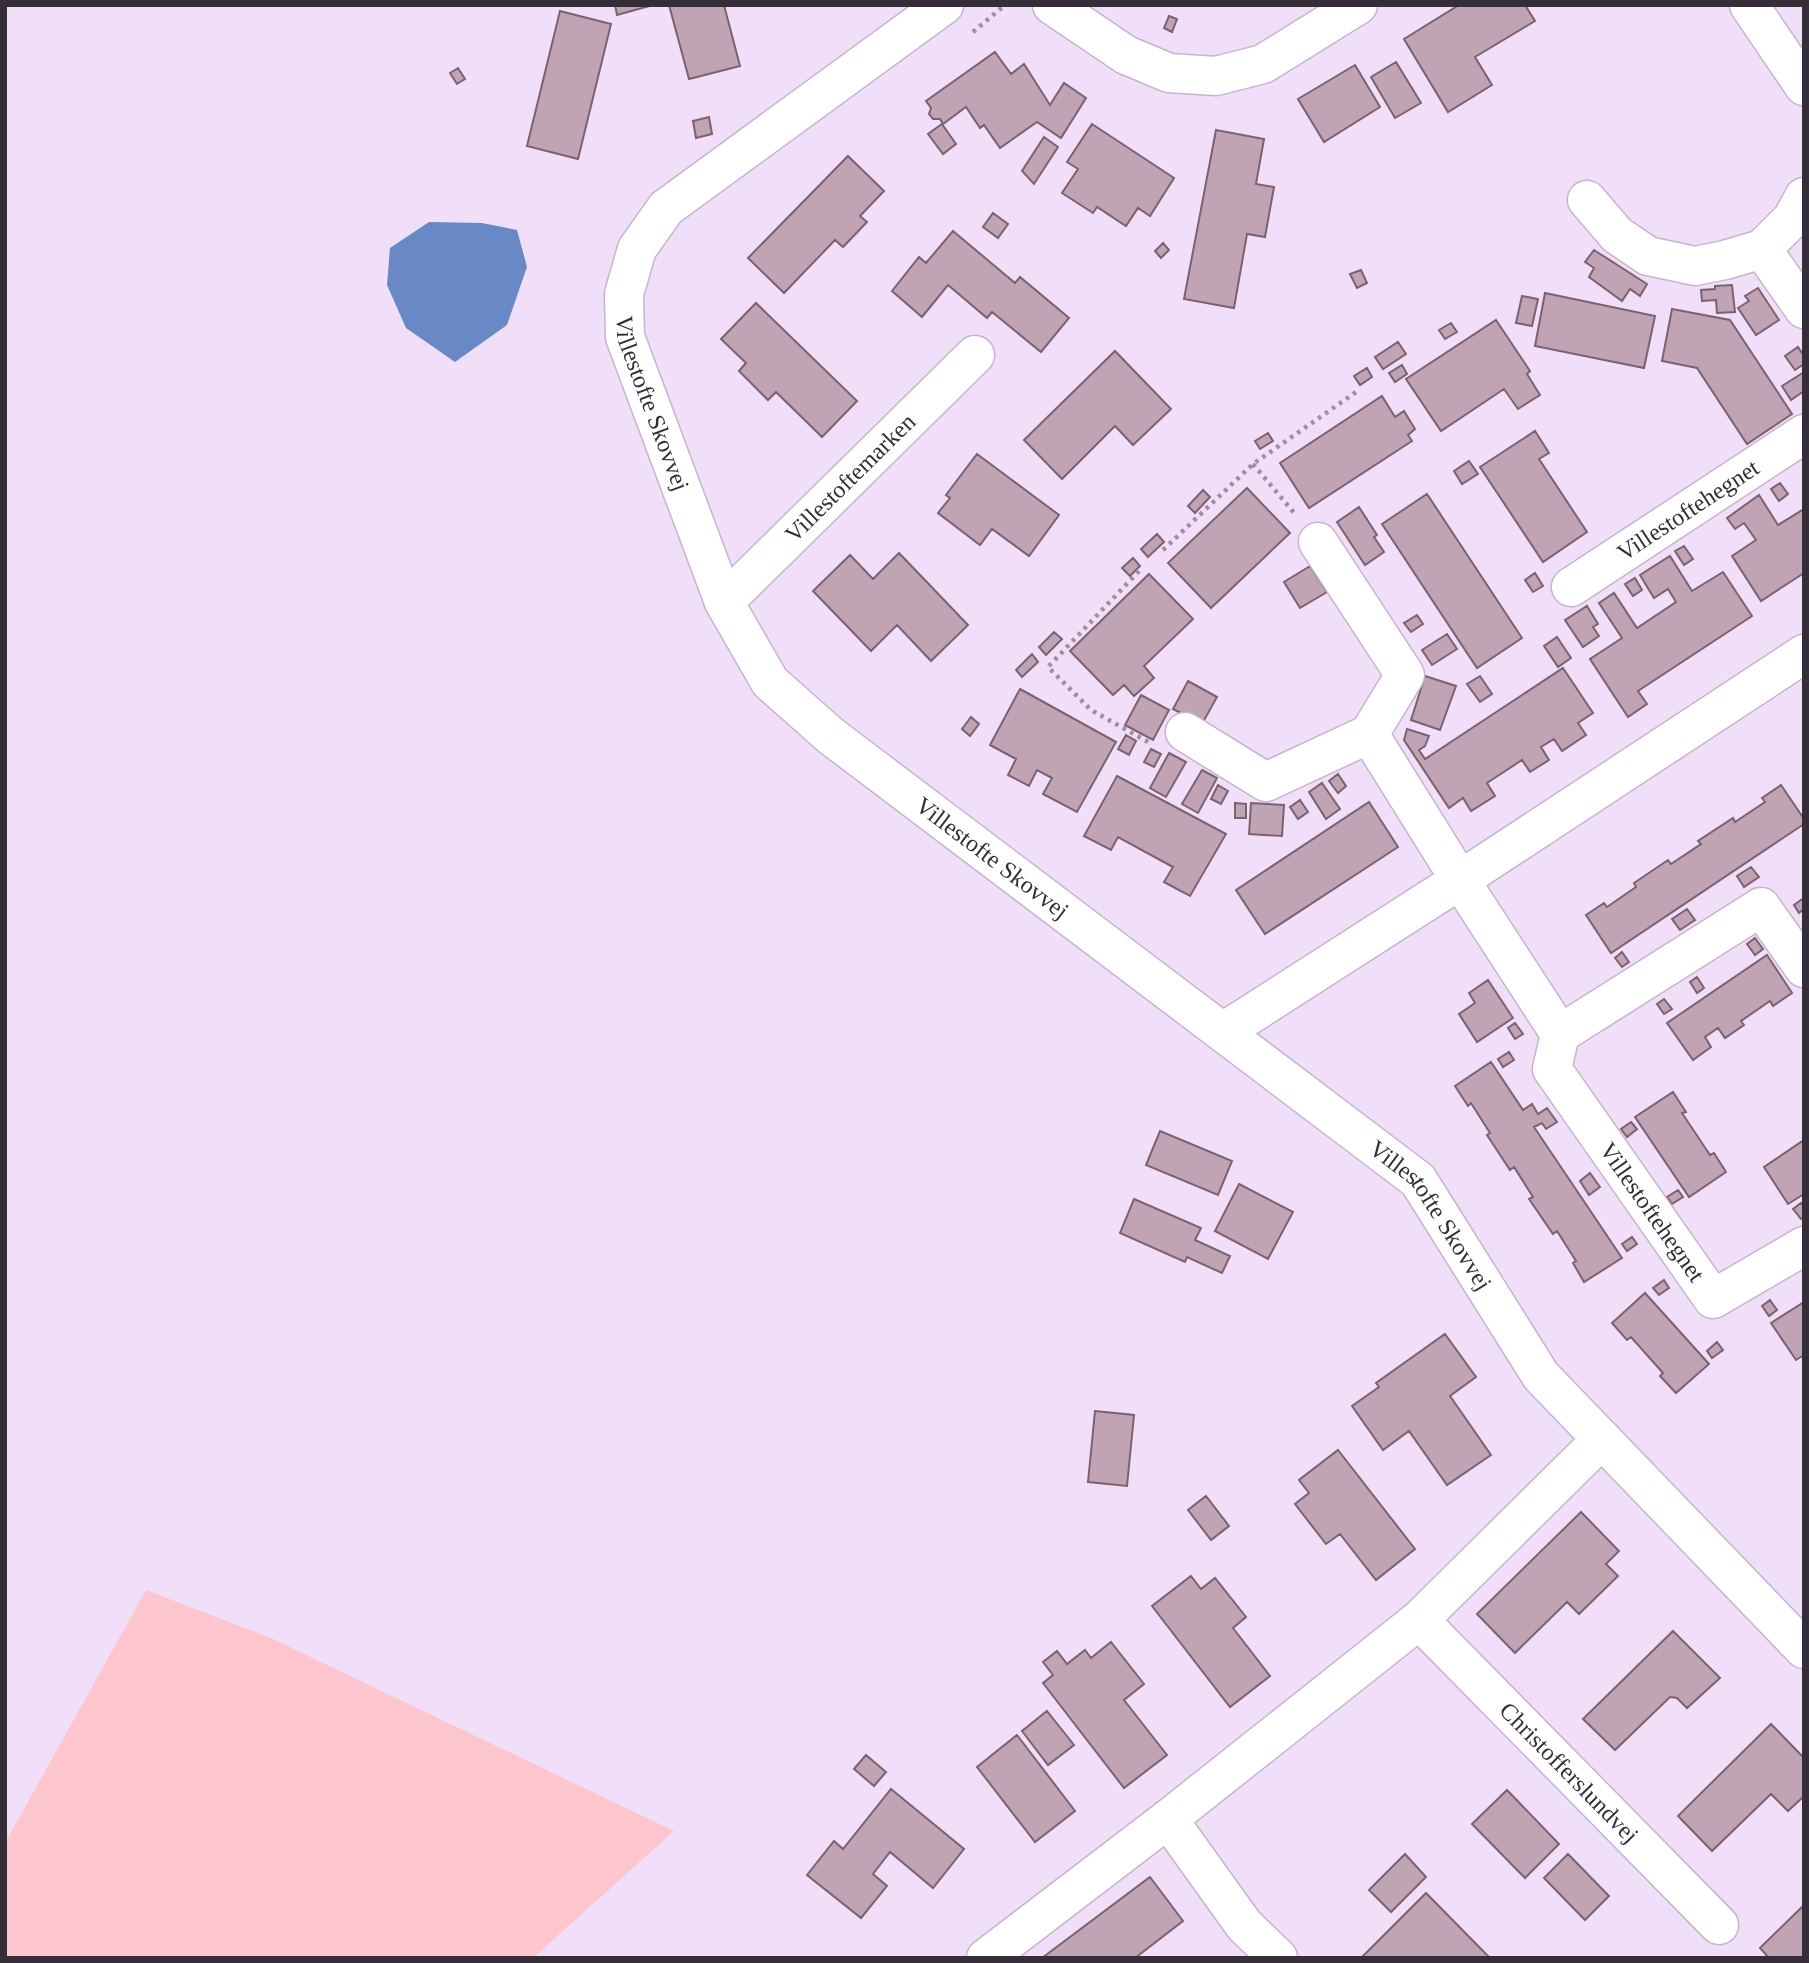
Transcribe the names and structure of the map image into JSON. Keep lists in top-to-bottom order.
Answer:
{
  "streets": {
    "street": [
      "Villestofte Skovvej",
      "Villestoftemarken",
      "Villestoftehegnet",
      "Christofferslundvej"
    ]
  },
  "crossings": [
    ["Villestofte Skovvej", "Villestoftemarken"]
  ]
}
